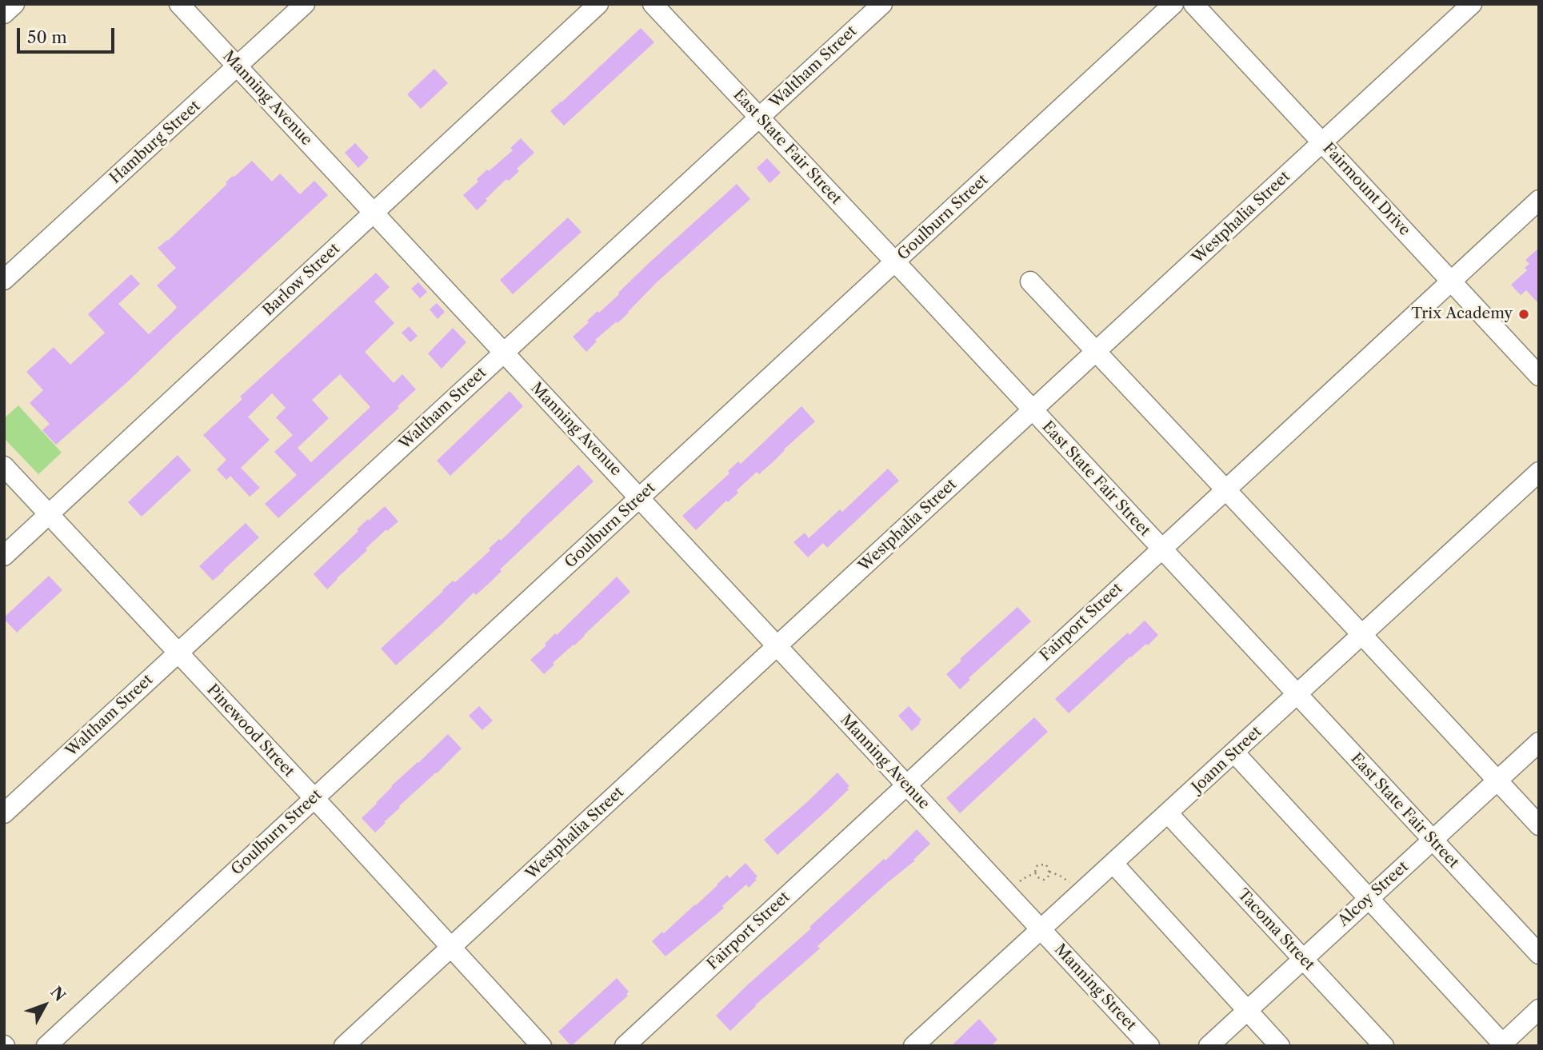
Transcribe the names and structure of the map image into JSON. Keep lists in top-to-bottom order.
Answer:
{
  "streets": {
    "street": [
      "Waltham Street",
      "Manning Avenue",
      "Hamburg Street",
      "East State Fair Street",
      "Fairmount Drive",
      "Goulburn Street",
      "Westphalia Street",
      "Barlow Street",
      "Fairport Street",
      "Pinewood Street",
      "Joann Street",
      "Alcoy Street",
      "Tacoma Street",
      "Manning Street"
    ]
  },
  "crossings": [
    ["Waltham Street", "Manning Avenue"],
    ["Waltham Street", "East State Fair Street"],
    ["Waltham Street", "Pinewood Street"],
    ["Manning Avenue", "Hamburg Street"],
    ["Manning Avenue", "Goulburn Street"],
    ["Manning Avenue", "Westphalia Street"],
    ["Manning Avenue", "Barlow Street"],
    ["Manning Avenue", "Fairport Street"],
    ["Manning Avenue", "Joann Street"],
    ["Manning Avenue", "Manning Street"],
    ["East State Fair Street", "Goulburn Street"],
    ["East State Fair Street", "Westphalia Street"],
    ["East State Fair Street", "Fairport Street"],
    ["East State Fair Street", "Joann Street"],
    ["East State Fair Street", "Alcoy Street"],
    ["Fairmount Drive", "Westphalia Street"],
    ["Fairmount Drive", "Fairport Street"],
    ["Goulburn Street", "Pinewood Street"],
    ["Westphalia Street", "Pinewood Street"],
    ["Barlow Street", "Pinewood Street"],
    ["Joann Street", "Tacoma Street"],
    ["Joann Street", "Manning Street"],
    ["Alcoy Street", "Tacoma Street"]
  ],
  "places": ["Trix Academy"],
  "scale_bar": "50 m",
  "north": "top right"
}
